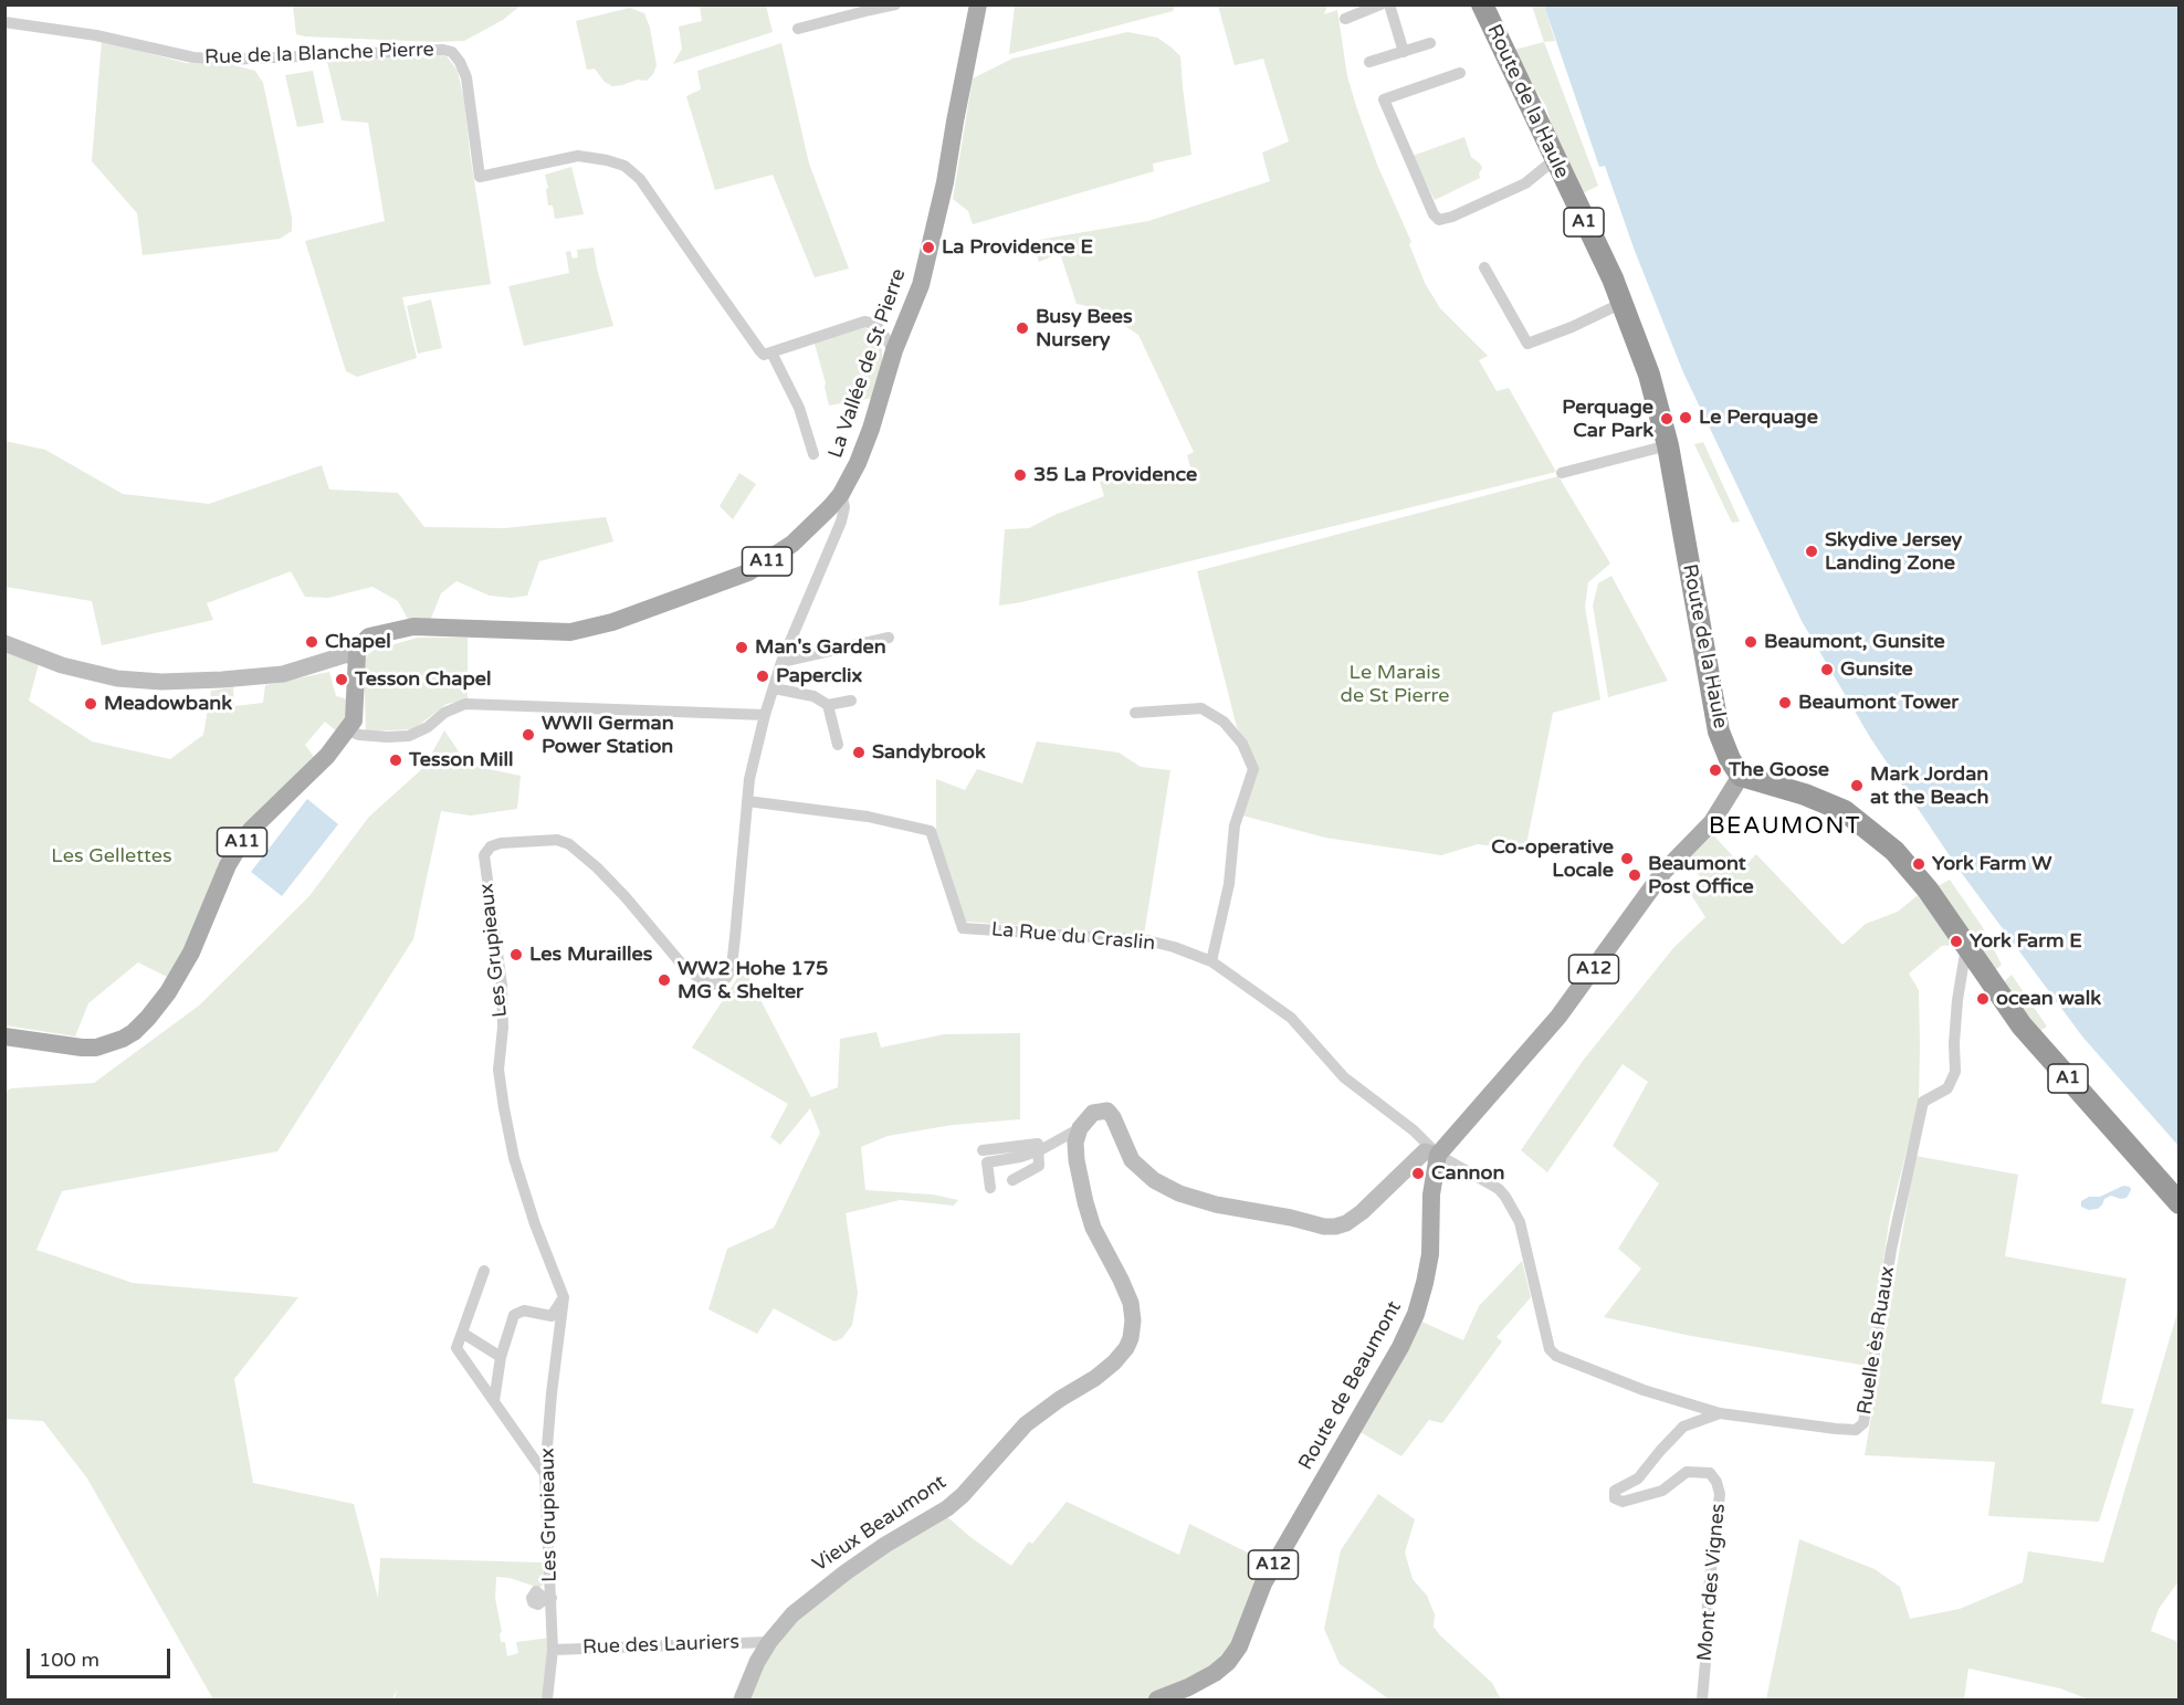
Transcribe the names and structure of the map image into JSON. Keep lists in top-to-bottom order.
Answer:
{
  "streets": {
    "highway": ["Route de la Haule", "A1"],
    "main road": [
      "La Vallée de St Pierre",
      "A11",
      "A12",
      "Route de Beaumont"
    ],
    "street": [
      "Rue de la Blanche Pierre",
      "La Rue du Craslin",
      "Les Grupieaux",
      "Ruelle ès Ruaux",
      "Vieux Beaumont",
      "Mont des Vignes",
      "Rue des Lauriers"
    ]
  },
  "crossings": [
    ["Route de la Haule", "A1"],
    ["Route de la Haule", "A12"],
    ["A1", "A12"],
    ["A1", "Ruelle ès Ruaux"],
    ["La Vallée de St Pierre", "A11"],
    ["La Vallée de St Pierre", "Les Grupieaux"],
    ["La Rue du Craslin", "Les Grupieaux"],
    ["La Rue du Craslin", "A12"],
    ["La Rue du Craslin", "Ruelle ès Ruaux"],
    ["La Rue du Craslin", "Route de Beaumont"],
    ["Les Grupieaux", "Rue des Lauriers"],
    ["A12", "Ruelle ès Ruaux"],
    ["A12", "Route de Beaumont"],
    ["Ruelle ès Ruaux", "Route de Beaumont"],
    ["Ruelle ès Ruaux", "Mont des Vignes"],
    ["Vieux Beaumont", "Rue des Lauriers"]
  ],
  "districts": ["BEAUMONT"],
  "parks": ["Le Marais de St Pierre", "Les Gellettes"],
  "places": [
    "La Providence E",
    "Busy Bees Nursery",
    "Le Perquage",
    "Perquage Car Park",
    "35 La Providence",
    "Skydive Jersey Landing Zone",
    "Chapel",
    "Beaumont, Gunsite",
    "Man's Garden",
    "Gunsite",
    "Paperclix",
    "Tesson Chapel",
    "Beaumont Tower",
    "Meadowbank",
    "WWII German Power Station",
    "Sandybrook",
    "Tesson Mill",
    "The Goose",
    "Mark Jordan at the Beach",
    "Co-operative Locale",
    "York Farm W",
    "Beaumont Post Office",
    "York Farm E",
    "Les Murailles",
    "WW2 Hohe 175 MG & Shelter",
    "ocean walk",
    "Cannon"
  ],
  "scale_bar": "100 m"
}
